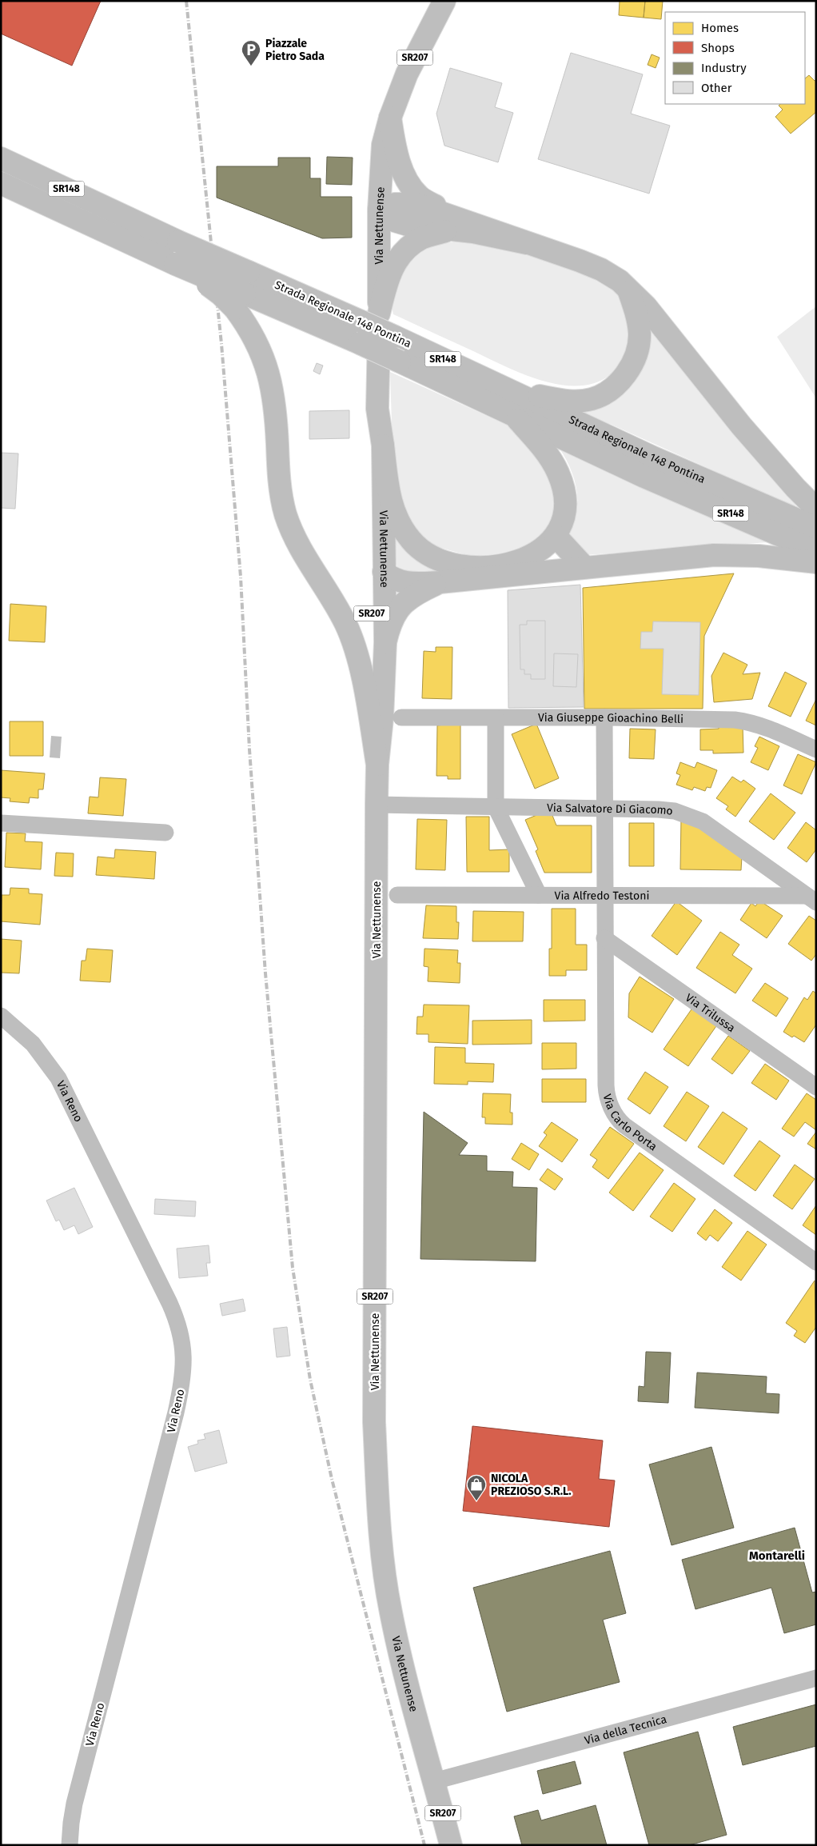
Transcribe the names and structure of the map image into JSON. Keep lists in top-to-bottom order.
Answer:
{
  "streets": {
    "main road": [
      "SR207",
      "SR148",
      "Via Nettunense",
      "Strada Regionale 148 Pontina"
    ],
    "street": [
      "Via Giuseppe Gioachino Belli",
      "Via Salvatore Di Giacomo",
      "Via Alfredo Testoni",
      "Via Trilussa",
      "Via Reno",
      "Via Carlo Porta",
      "Via della Tecnica"
    ]
  },
  "crossings": [
    ["SR207", "Via Nettunense"],
    ["SR148", "Strada Regionale 148 Pontina"],
    ["Via Nettunense", "Strada Regionale 148 Pontina"],
    ["Via Nettunense", "Via Salvatore Di Giacomo"],
    ["Via Nettunense", "Via della Tecnica"],
    ["Via Giuseppe Gioachino Belli", "Via Carlo Porta"],
    ["Via Salvatore Di Giacomo", "Via Alfredo Testoni"],
    ["Via Salvatore Di Giacomo", "Via Carlo Porta"],
    ["Via Alfredo Testoni", "Via Carlo Porta"],
    ["Via Trilussa", "Via Carlo Porta"]
  ],
  "districts": ["Montarelli"],
  "places": {
    "parking": ["Piazzale Pietro Sada"],
    "shop": ["NICOLA PREZIOSO S.R.L."]
  },
  "legend": [
    "Homes",
    "Shops",
    "Industry",
    "Other"
  ]
}
